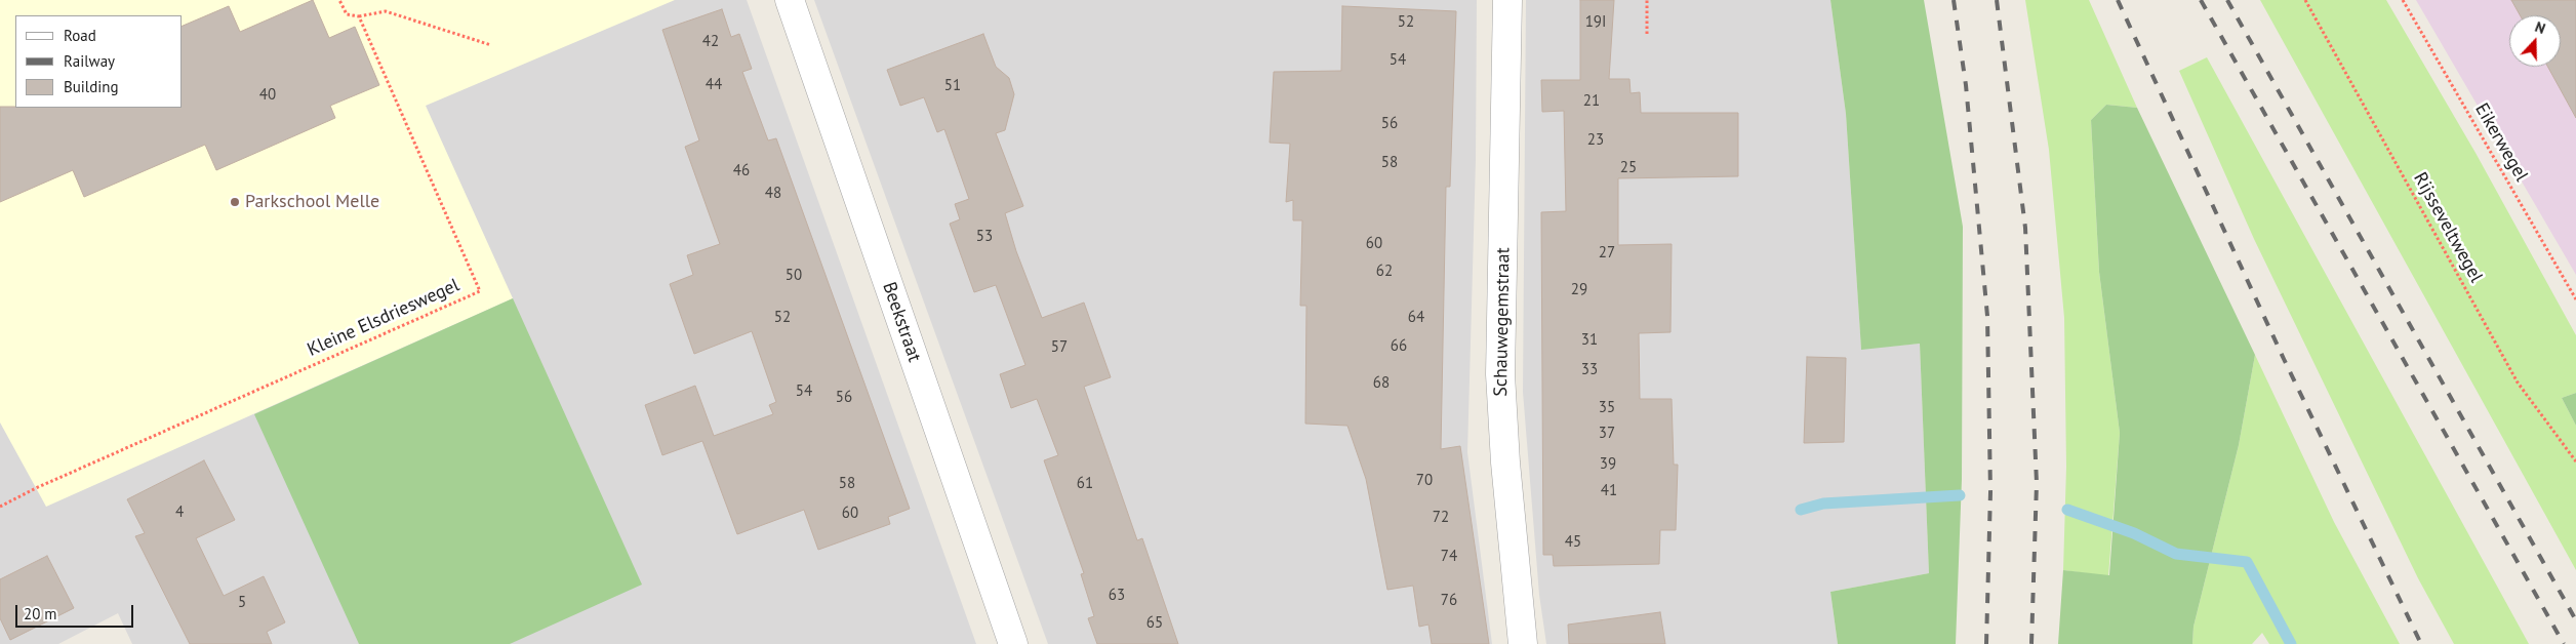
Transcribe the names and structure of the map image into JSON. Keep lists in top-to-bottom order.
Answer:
{
  "streets": {
    "street": ["Beekstraat", "Schauwegemstraat"],
    "path": ["Eikerwegel", "Rijsseveltwegel", "Kleine Elsdrieswegel"]
  },
  "places": ["Parkschool Melle"],
  "house_numbers": [
    "52",
    "19I",
    "42",
    "54",
    "44",
    "51",
    "40",
    "21",
    "56",
    "23",
    "58",
    "25",
    "46",
    "48",
    "53",
    "60",
    "27",
    "62",
    "50",
    "29",
    "52",
    "64",
    "31",
    "66",
    "57",
    "33",
    "68",
    "54",
    "56",
    "35",
    "37",
    "39",
    "70",
    "58",
    "61",
    "41",
    "4",
    "60",
    "72",
    "45",
    "74",
    "63",
    "76",
    "5",
    "65"
  ],
  "legend": ["Road", "Railway", "Building"],
  "scale_bar": "20 m",
  "north": "top"
}
